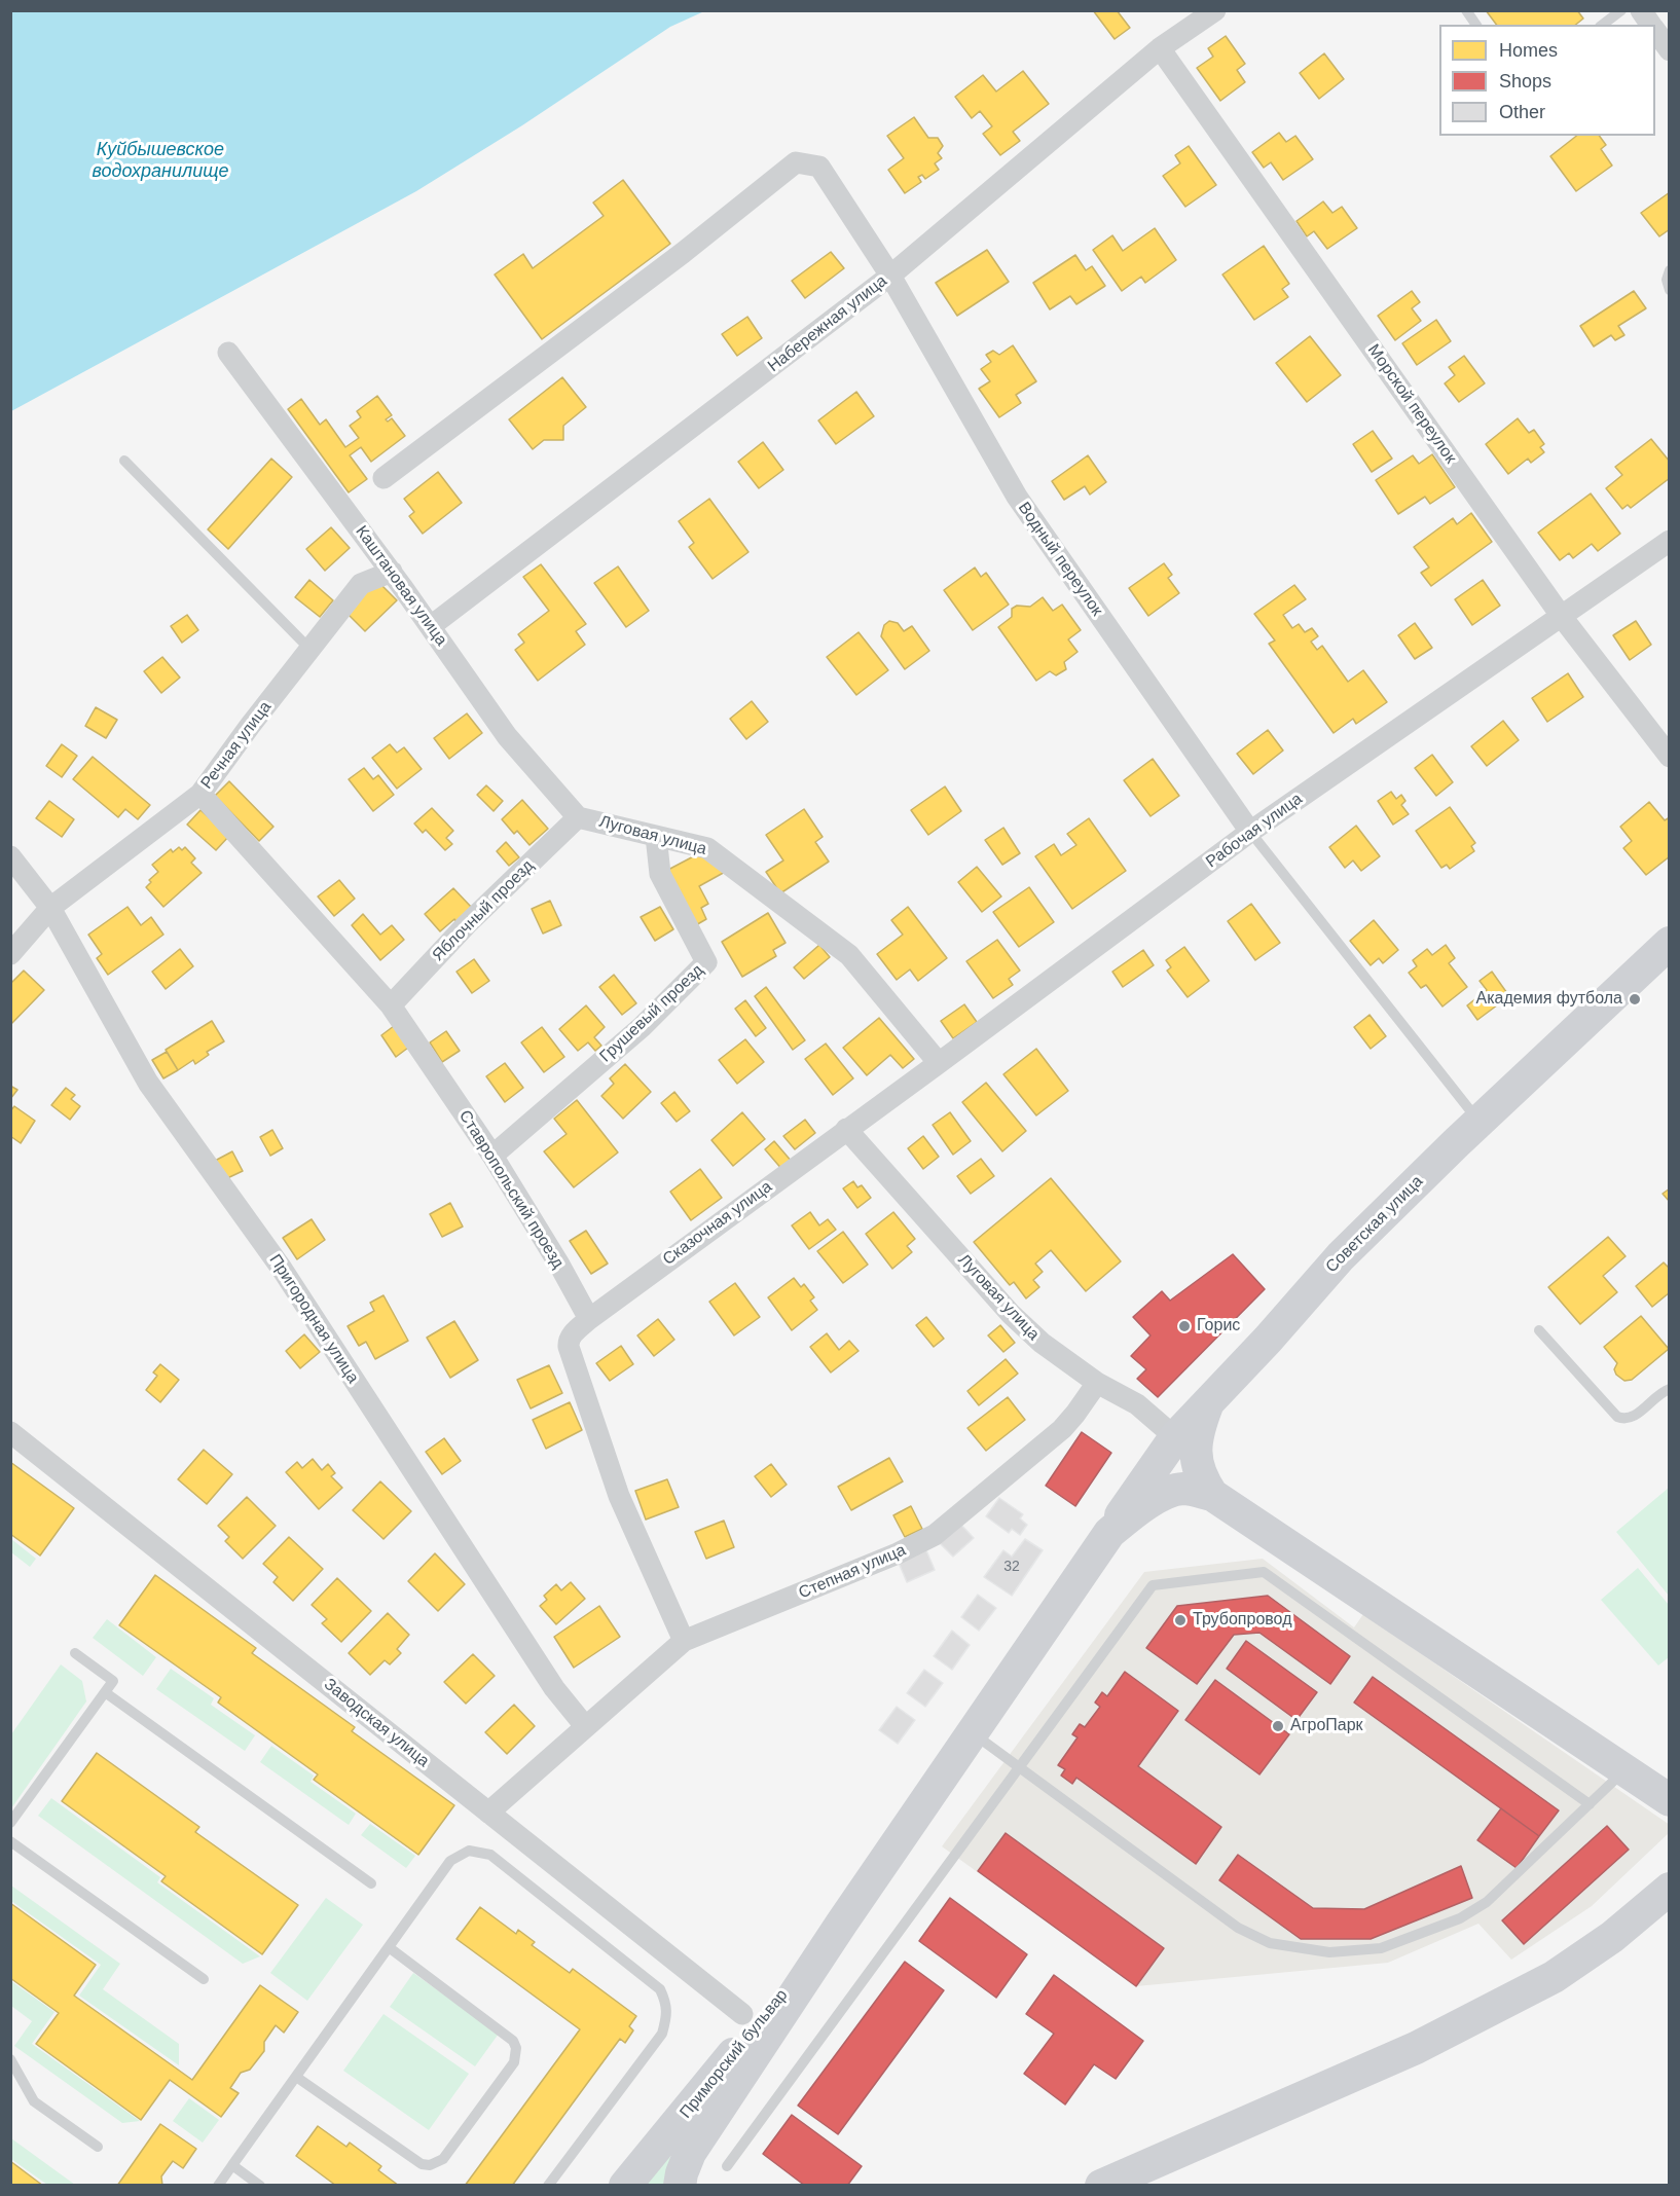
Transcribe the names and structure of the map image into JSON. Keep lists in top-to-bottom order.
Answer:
{
  "streets": {
    "main road": ["Советская улица", "Приморский бульвар"],
    "street": [
      "Набережная улица",
      "Морской переулок",
      "Водный переулок",
      "Каштановая улица",
      "Речная улица",
      "Рабочая улица",
      "Луговая улица",
      "Яблочный проезд",
      "Грушевый проезд",
      "Ставропольский проезд",
      "Сказочная улица",
      "Пригородная улица",
      "Степная улица",
      "Заводская улица"
    ]
  },
  "crossings": [
    ["Набережная улица", "Морской переулок"],
    ["Набережная улица", "Водный переулок"],
    ["Набережная улица", "Каштановая улица"],
    ["Морской переулок", "Рабочая улица"],
    ["Водный переулок", "Рабочая улица"],
    ["Каштановая улица", "Речная улица"],
    ["Каштановая улица", "Луговая улица"],
    ["Каштановая улица", "Яблочный проезд"],
    ["Речная улица", "Ставропольский проезд"],
    ["Речная улица", "Пригородная улица"],
    ["Рабочая улица", "Луговая улица"],
    ["Рабочая улица", "Сказочная улица"],
    ["Луговая улица", "Яблочный проезд"],
    ["Луговая улица", "Грушевый проезд"],
    ["Луговая улица", "Сказочная улица"],
    ["Луговая улица", "Советская улица"],
    ["Луговая улица", "Степная улица"],
    ["Яблочный проезд", "Ставропольский проезд"],
    ["Грушевый проезд", "Ставропольский проезд"],
    ["Ставропольский проезд", "Сказочная улица"],
    ["Советская улица", "Приморский бульвар"],
    ["Пригородная улица", "Степная улица"],
    ["Степная улица", "Заводская улица"]
  ],
  "water": ["Куйбышевское водохранилище"],
  "places": [
    "Академия футбола",
    "Горис",
    "Трубопровод",
    "АгроПарк"
  ],
  "house_numbers": ["32"],
  "legend": ["Homes", "Shops", "Other"]
}
